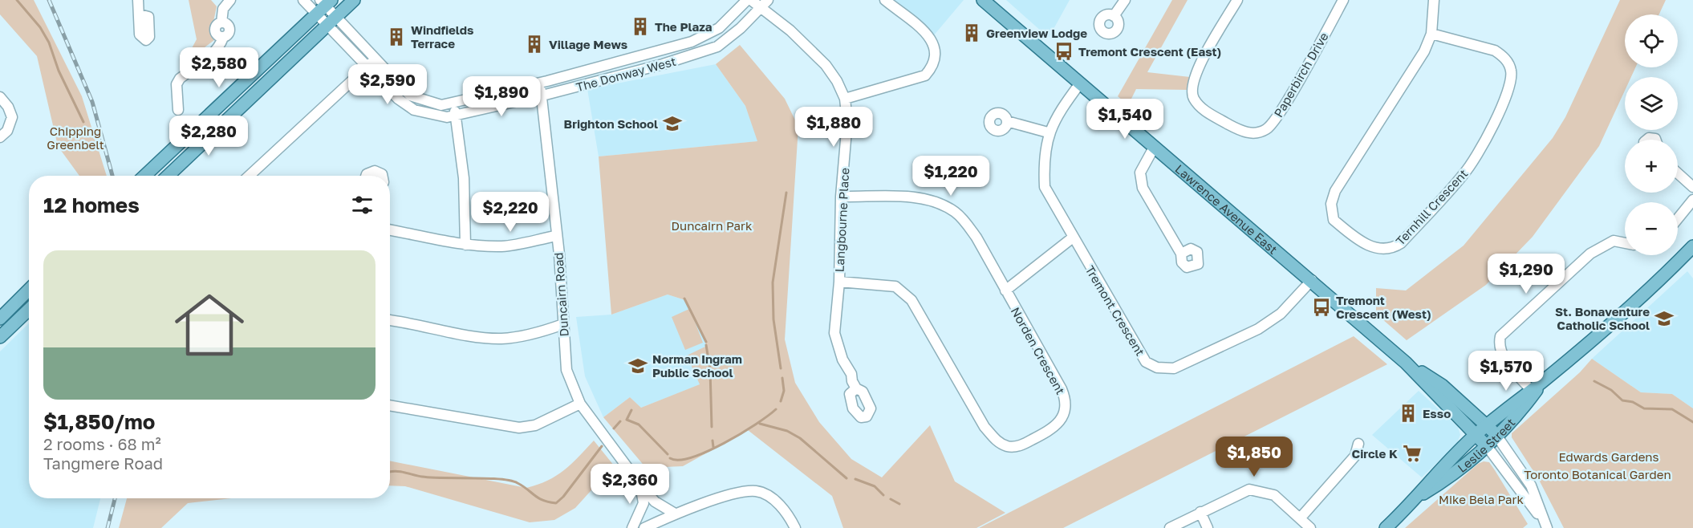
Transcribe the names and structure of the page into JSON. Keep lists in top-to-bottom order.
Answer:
{
  "streets": {
    "main road": ["Lawrence Avenue East", "Leslie Street"],
    "street": [
      "The Donway West",
      "Paperbirch Drive",
      "Ternhill Crescent",
      "Langbourne Place",
      "Duncairn Road",
      "Tremont Crescent",
      "Norden Crescent"
    ]
  },
  "crossings": [
    ["The Donway West", "Langbourne Place"],
    ["The Donway West", "Duncairn Road"],
    ["Lawrence Avenue East", "Tremont Crescent"],
    ["Lawrence Avenue East", "Leslie Street"],
    ["Langbourne Place", "Norden Crescent"]
  ],
  "parks": [
    "Chipping Greenbelt",
    "Duncairn Park",
    "Edwards Gardens",
    "Toronto Botanical Garden",
    "Mike Bela Park"
  ],
  "places": {
    "building": [
      "The Plaza",
      "Greenview Lodge",
      "Windfields Terrace",
      "Village Mews",
      "Esso"
    ],
    "bus stop": ["Tremont Crescent (East)", "Tremont Crescent (West)"],
    "school or university": ["Brighton School", "St. Bonaventure Catholic School", "Norman Ingram Public School"],
    "supermarket": ["Circle K"]
  },
  "page": {
    "map_buttons": ["+", "−"],
    "price": [
      "$2,580",
      "$2,590",
      "$1,890",
      "$1,540",
      "$1,880",
      "$2,280",
      "$1,220",
      "$2,220",
      "$1,290",
      "$1,570",
      "$1,850",
      "$2,360"
    ],
    "heading": "12 homes",
    "list": [
      {
        "name": "$1,850/mo",
        "note": "2 rooms · 68 m² · Tangmere Road"
      }
    ]
  }
}
